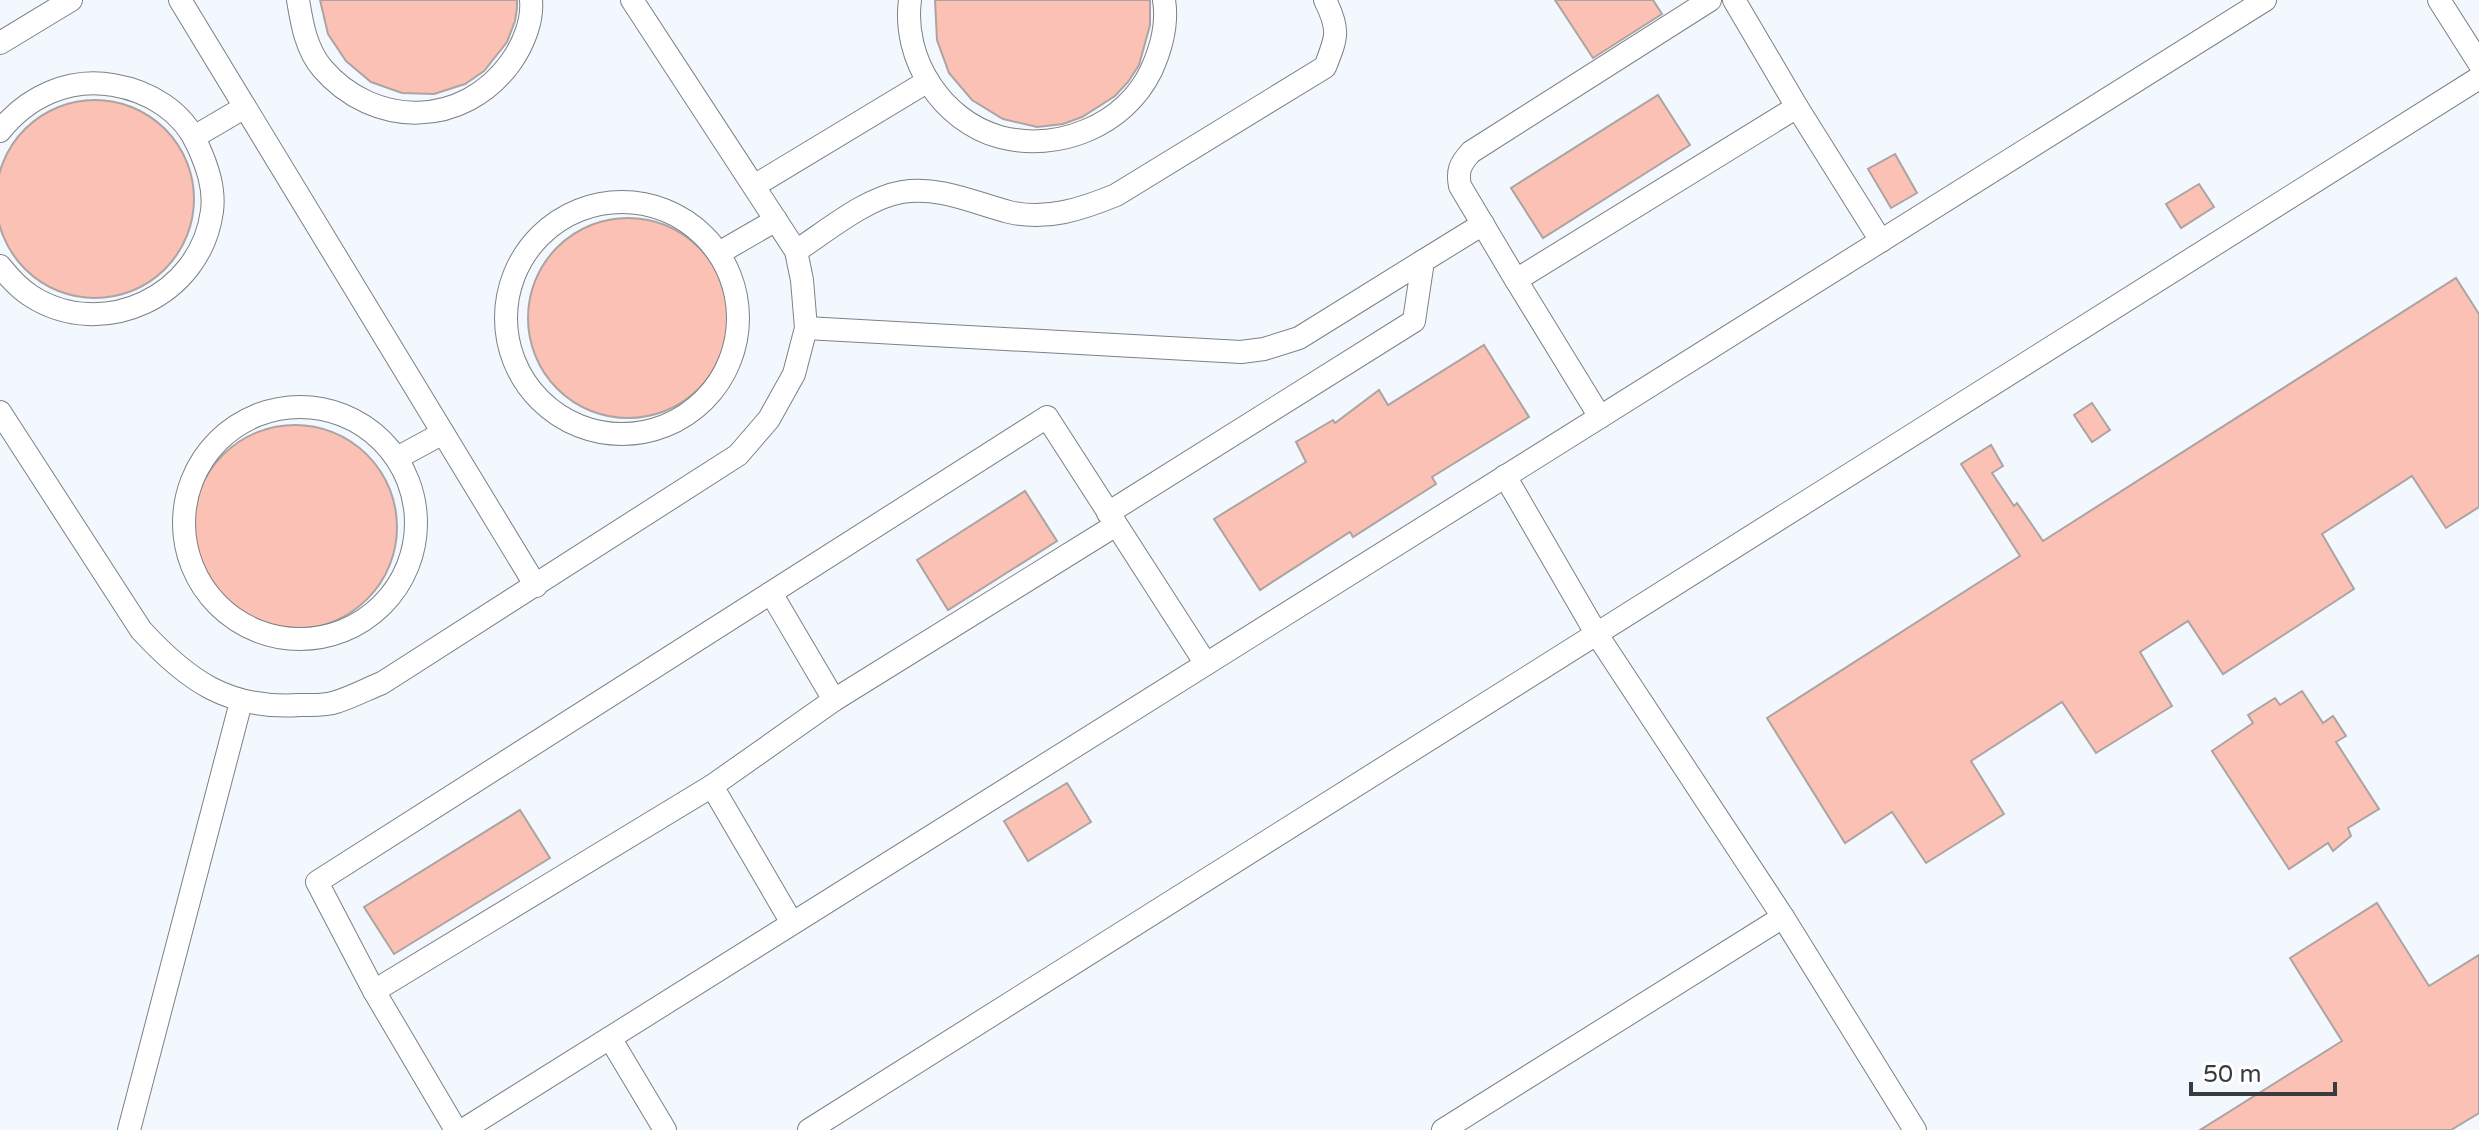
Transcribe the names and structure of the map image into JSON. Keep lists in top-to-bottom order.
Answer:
{
  "scale_bar": "50 m"
}
